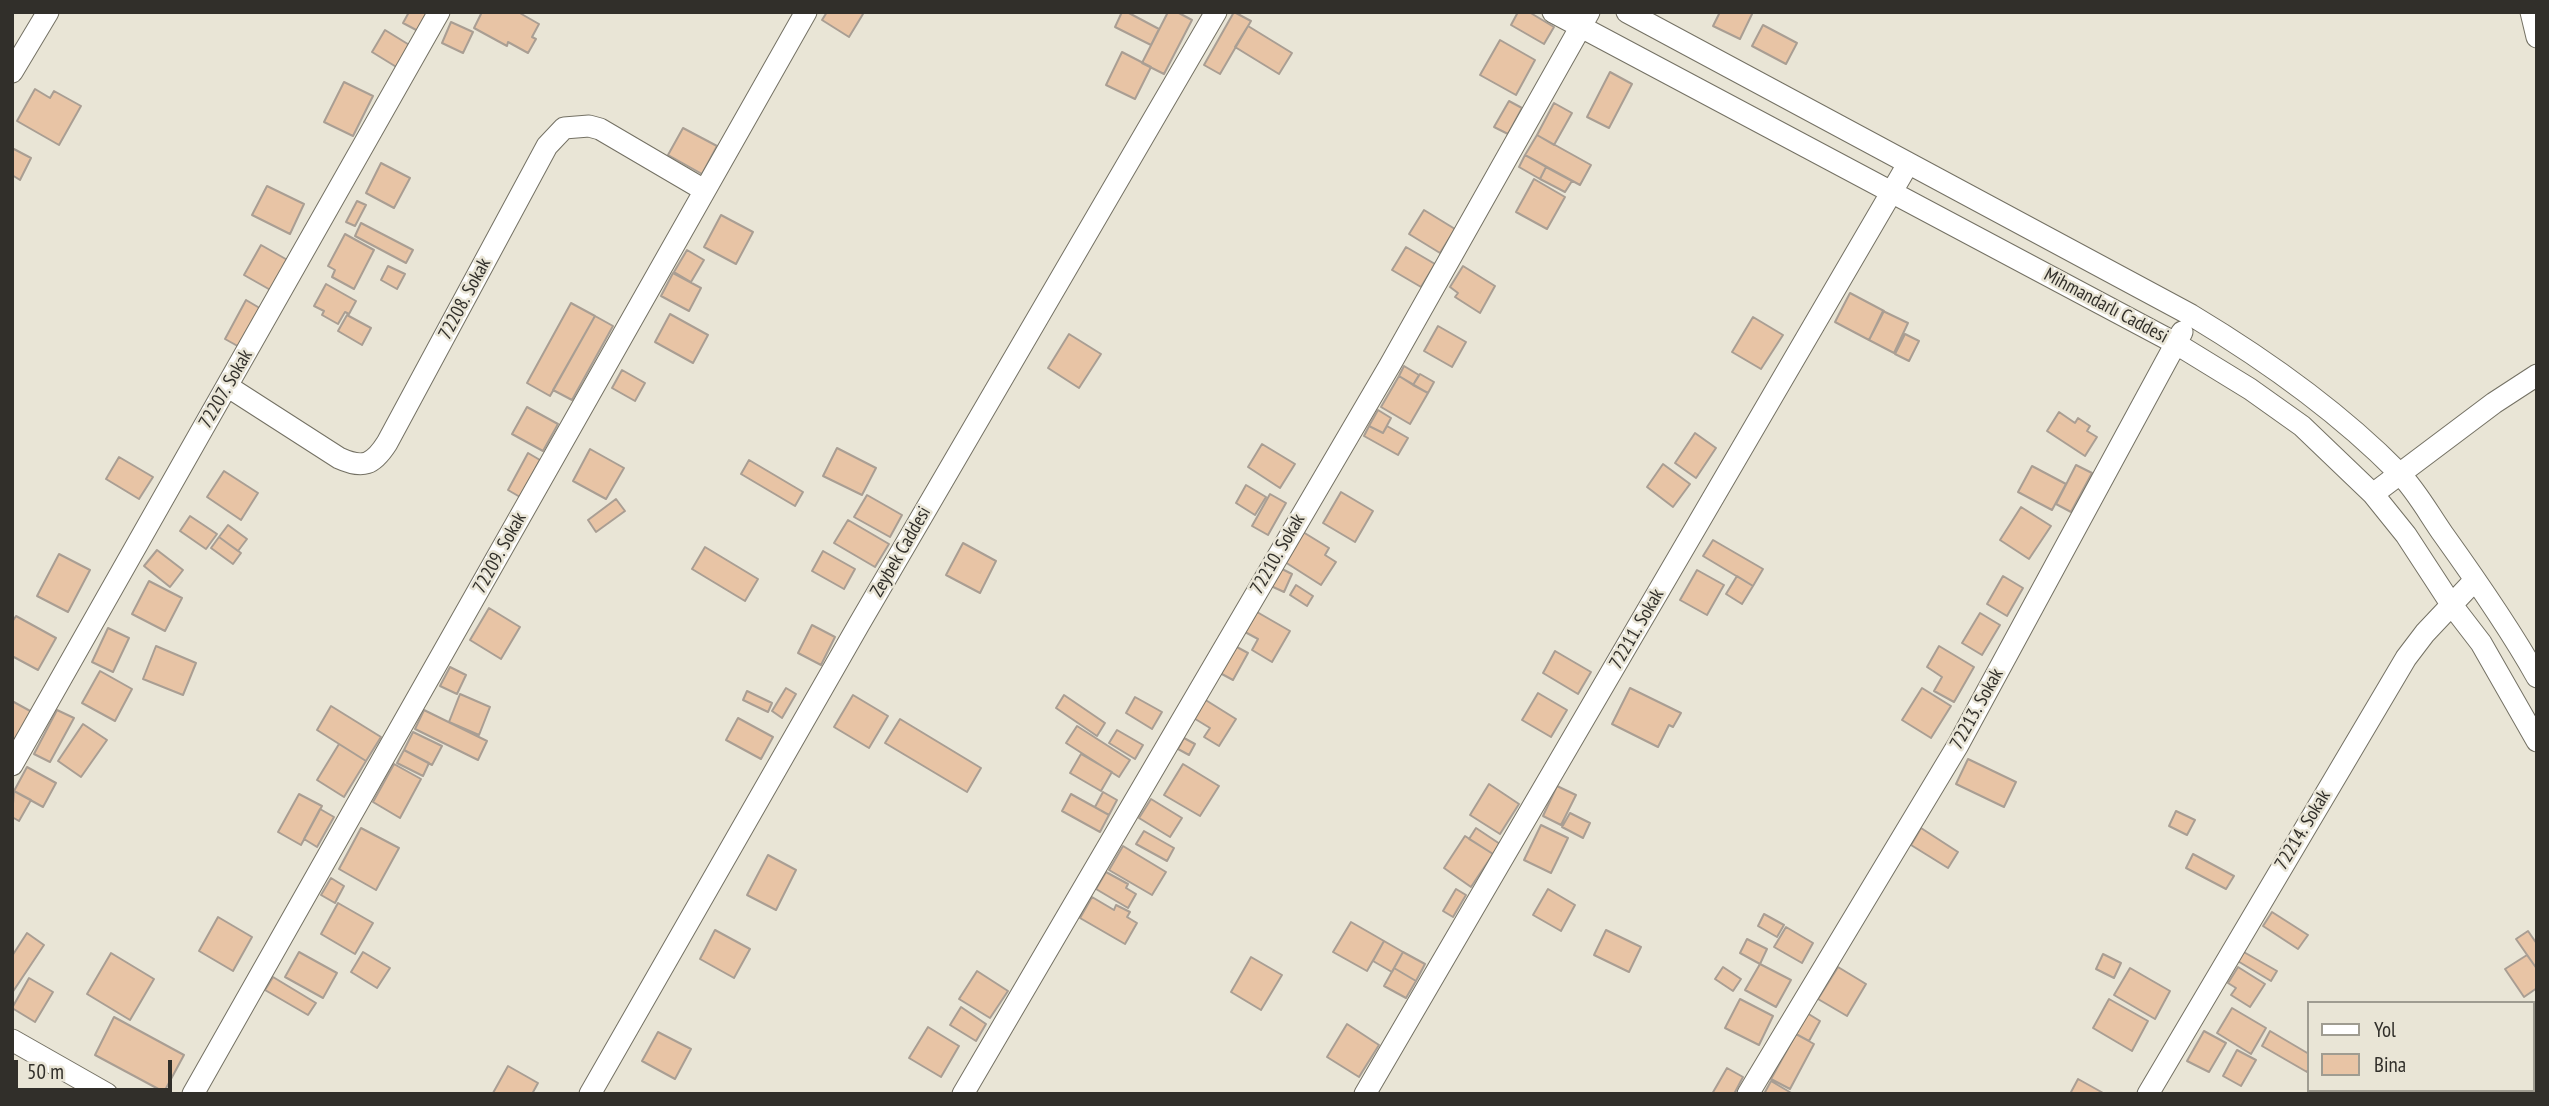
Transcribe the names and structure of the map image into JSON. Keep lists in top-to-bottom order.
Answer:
{
  "streets": {
    "street": [
      "72208. Sokak",
      "Mihmandarlı Caddesi",
      "72207. Sokak",
      "Zeybek Caddesi",
      "72209. Sokak",
      "72210. Sokak",
      "72211. Sokak",
      "72213. Sokak",
      "72214. Sokak"
    ]
  },
  "crossings": [
    ["72208. Sokak", "72207. Sokak"],
    ["72208. Sokak", "72209. Sokak"],
    ["Mihmandarlı Caddesi", "72210. Sokak"],
    ["Mihmandarlı Caddesi", "72211. Sokak"],
    ["Mihmandarlı Caddesi", "72213. Sokak"],
    ["Mihmandarlı Caddesi", "72214. Sokak"]
  ],
  "legend": ["Yol", "Bina"],
  "scale_bar": "50 m"
}
